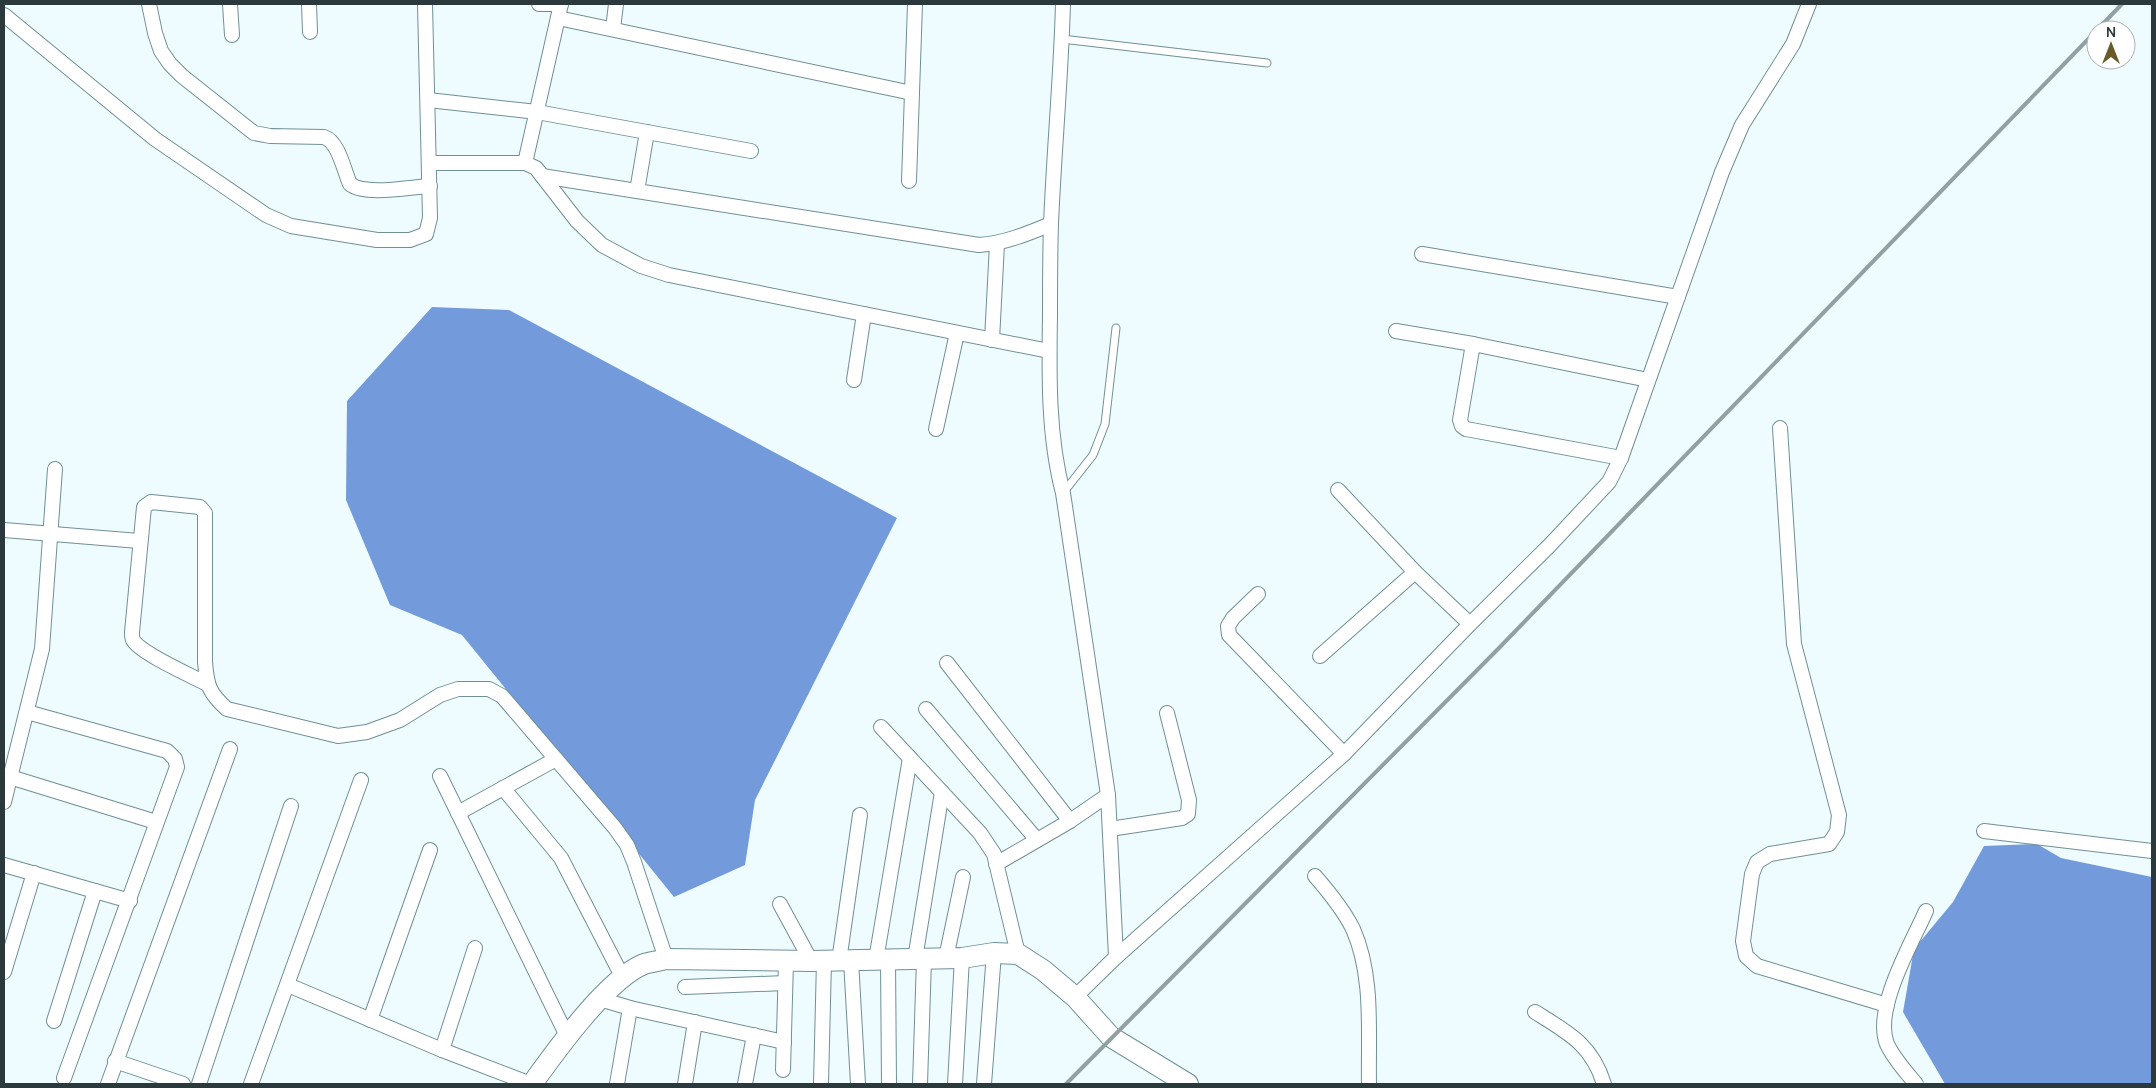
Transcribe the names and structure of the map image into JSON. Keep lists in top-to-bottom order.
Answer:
{
  "north": "top"
}
